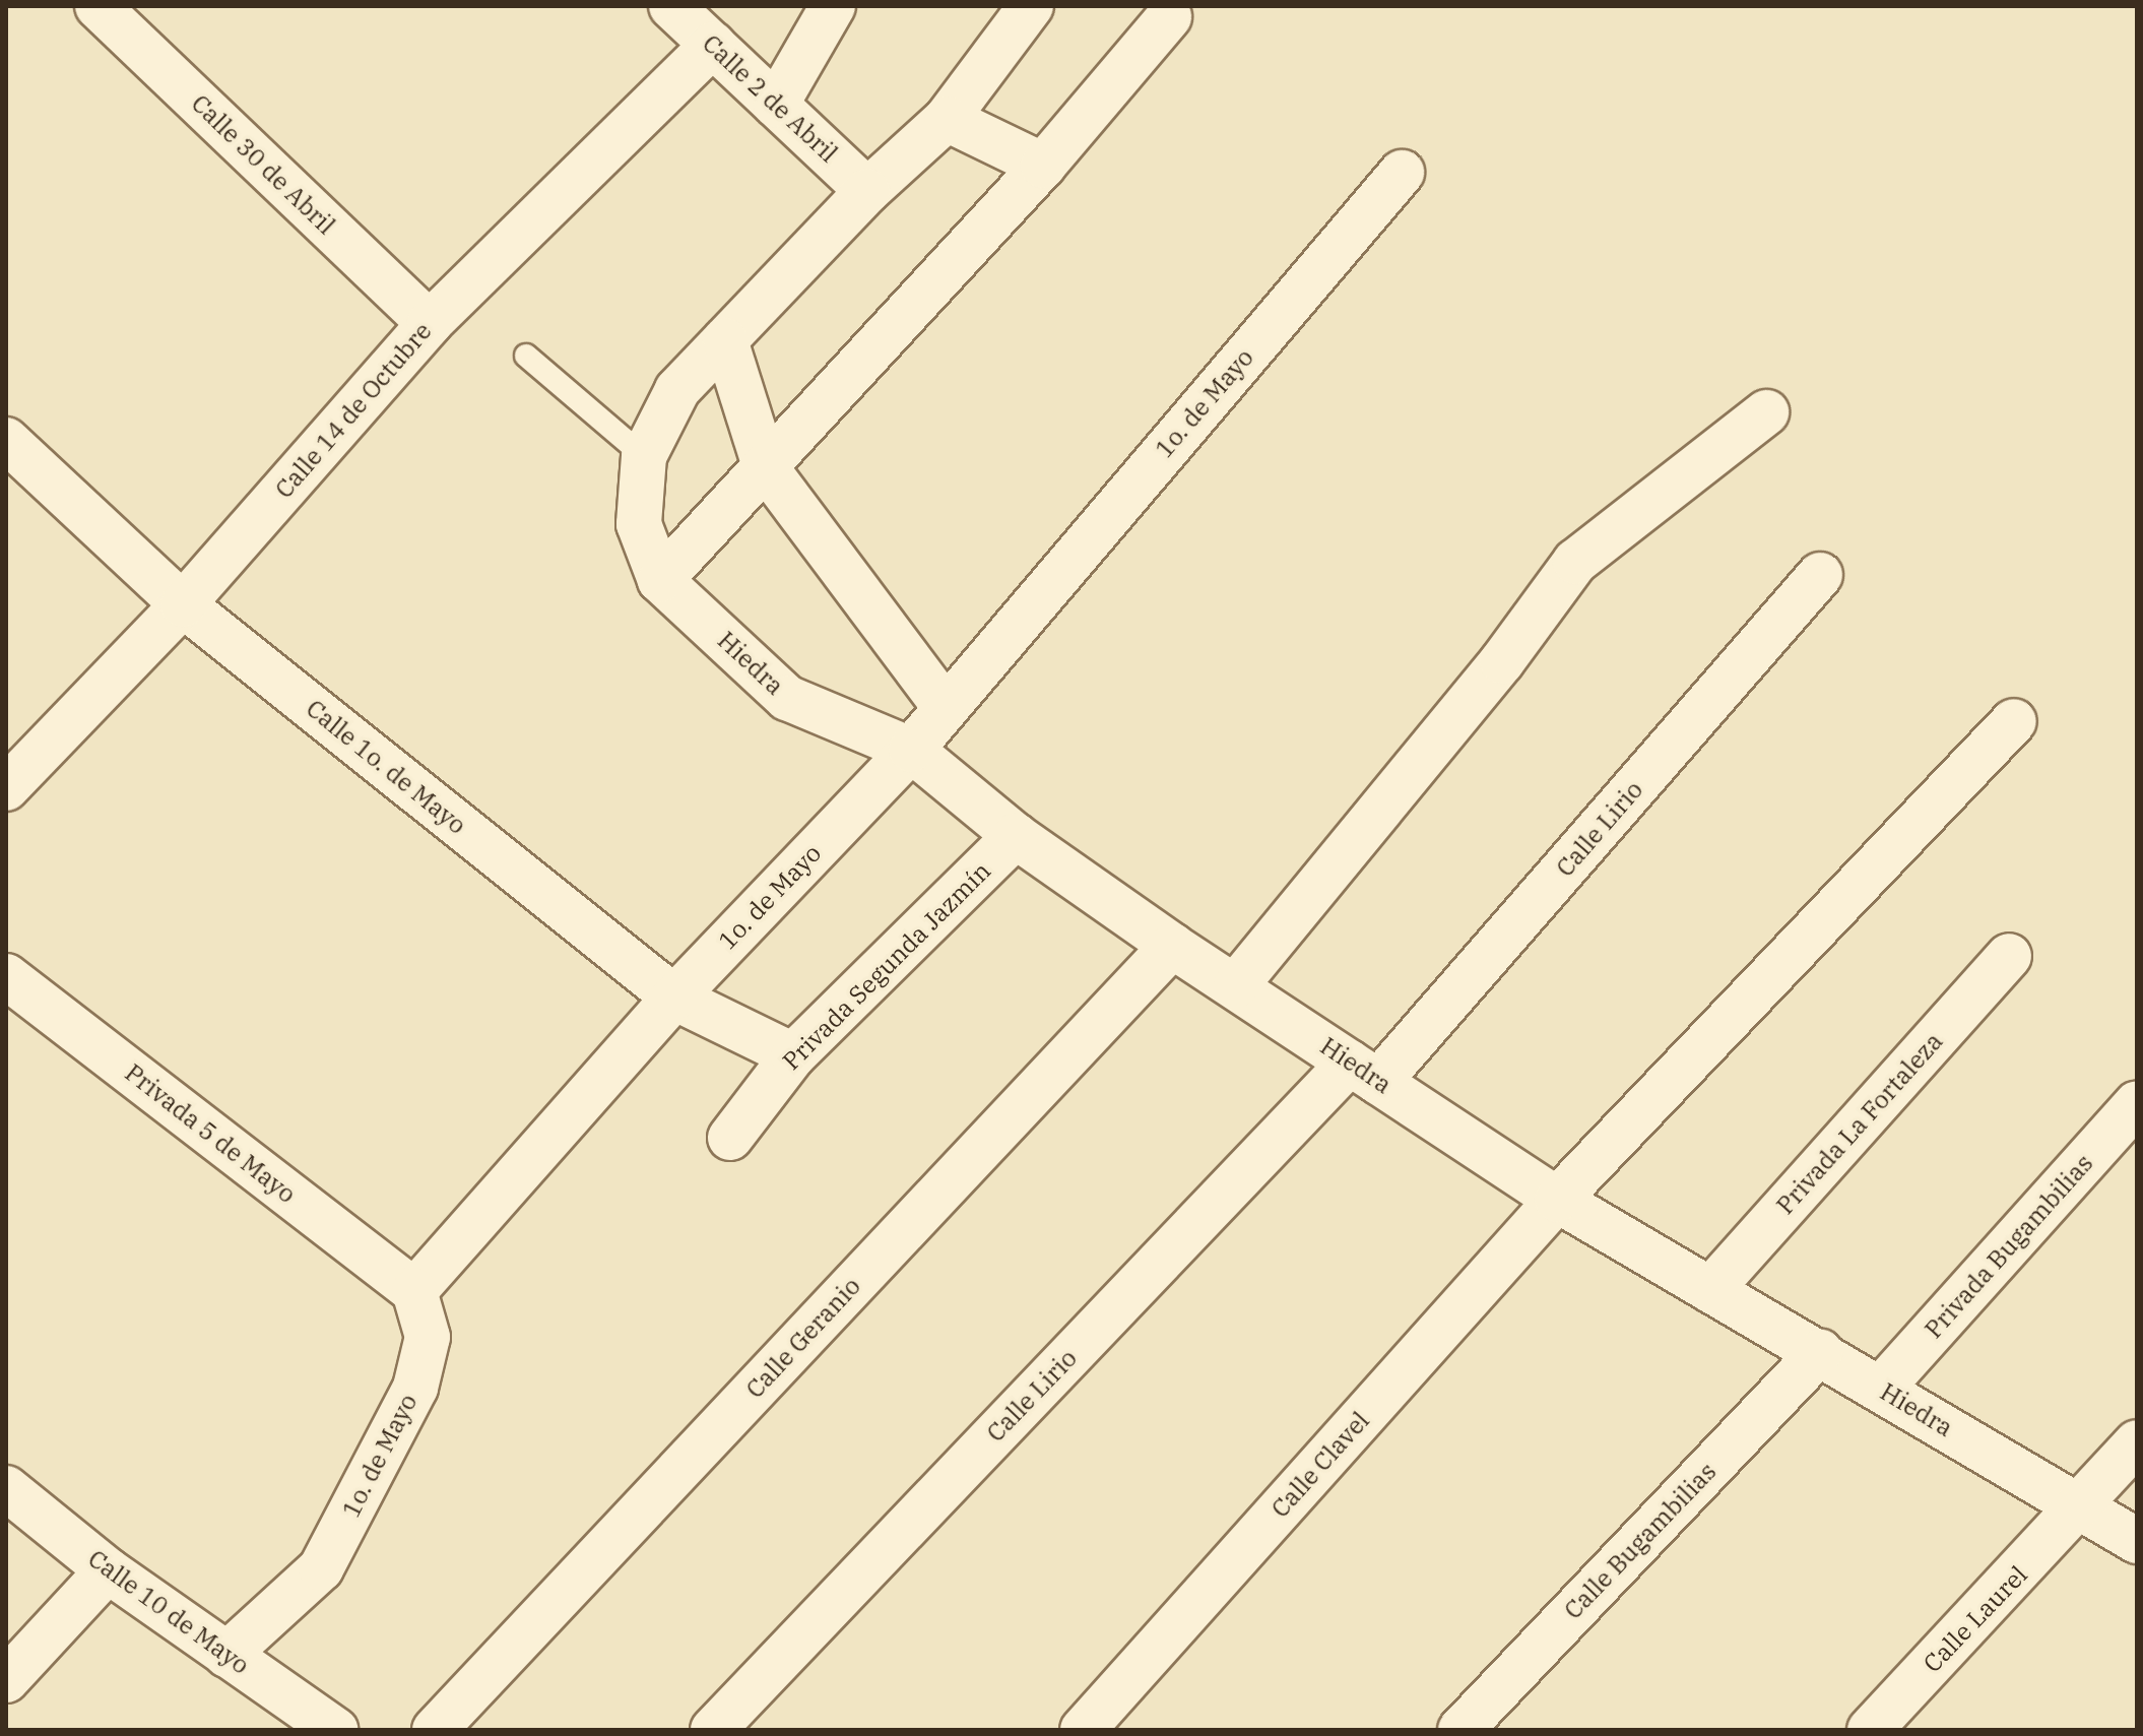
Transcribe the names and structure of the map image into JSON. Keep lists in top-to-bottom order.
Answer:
{
  "streets": {
    "street": [
      "Calle 2 de Abril",
      "Calle 30 de Abril",
      "1o. de Mayo",
      "Calle 14 de Octubre",
      "Hiedra",
      "Calle 1o. de Mayo",
      "Calle Lirio",
      "Privada Segunda Jazmín",
      "Privada La Fortaleza",
      "Privada 5 de Mayo",
      "Privada Bugambilias",
      "Calle Geranio",
      "Calle Clavel",
      "Calle Bugambilias",
      "Calle 10 de Mayo",
      "Calle Laurel"
    ]
  },
  "crossings": [
    ["Calle 2 de Abril", "Calle 14 de Octubre"],
    ["Calle 30 de Abril", "Calle 14 de Octubre"],
    ["1o. de Mayo", "Hiedra"],
    ["1o. de Mayo", "Calle 1o. de Mayo"],
    ["1o. de Mayo", "Privada 5 de Mayo"],
    ["1o. de Mayo", "Calle 10 de Mayo"],
    ["Calle 14 de Octubre", "Calle 1o. de Mayo"],
    ["Hiedra", "Calle Lirio"],
    ["Hiedra", "Privada Segunda Jazmín"],
    ["Hiedra", "Privada La Fortaleza"],
    ["Hiedra", "Privada Bugambilias"],
    ["Hiedra", "Calle Geranio"],
    ["Hiedra", "Calle Clavel"],
    ["Hiedra", "Calle Bugambilias"],
    ["Hiedra", "Calle Laurel"],
    ["Calle 1o. de Mayo", "Privada Segunda Jazmín"]
  ]
}
